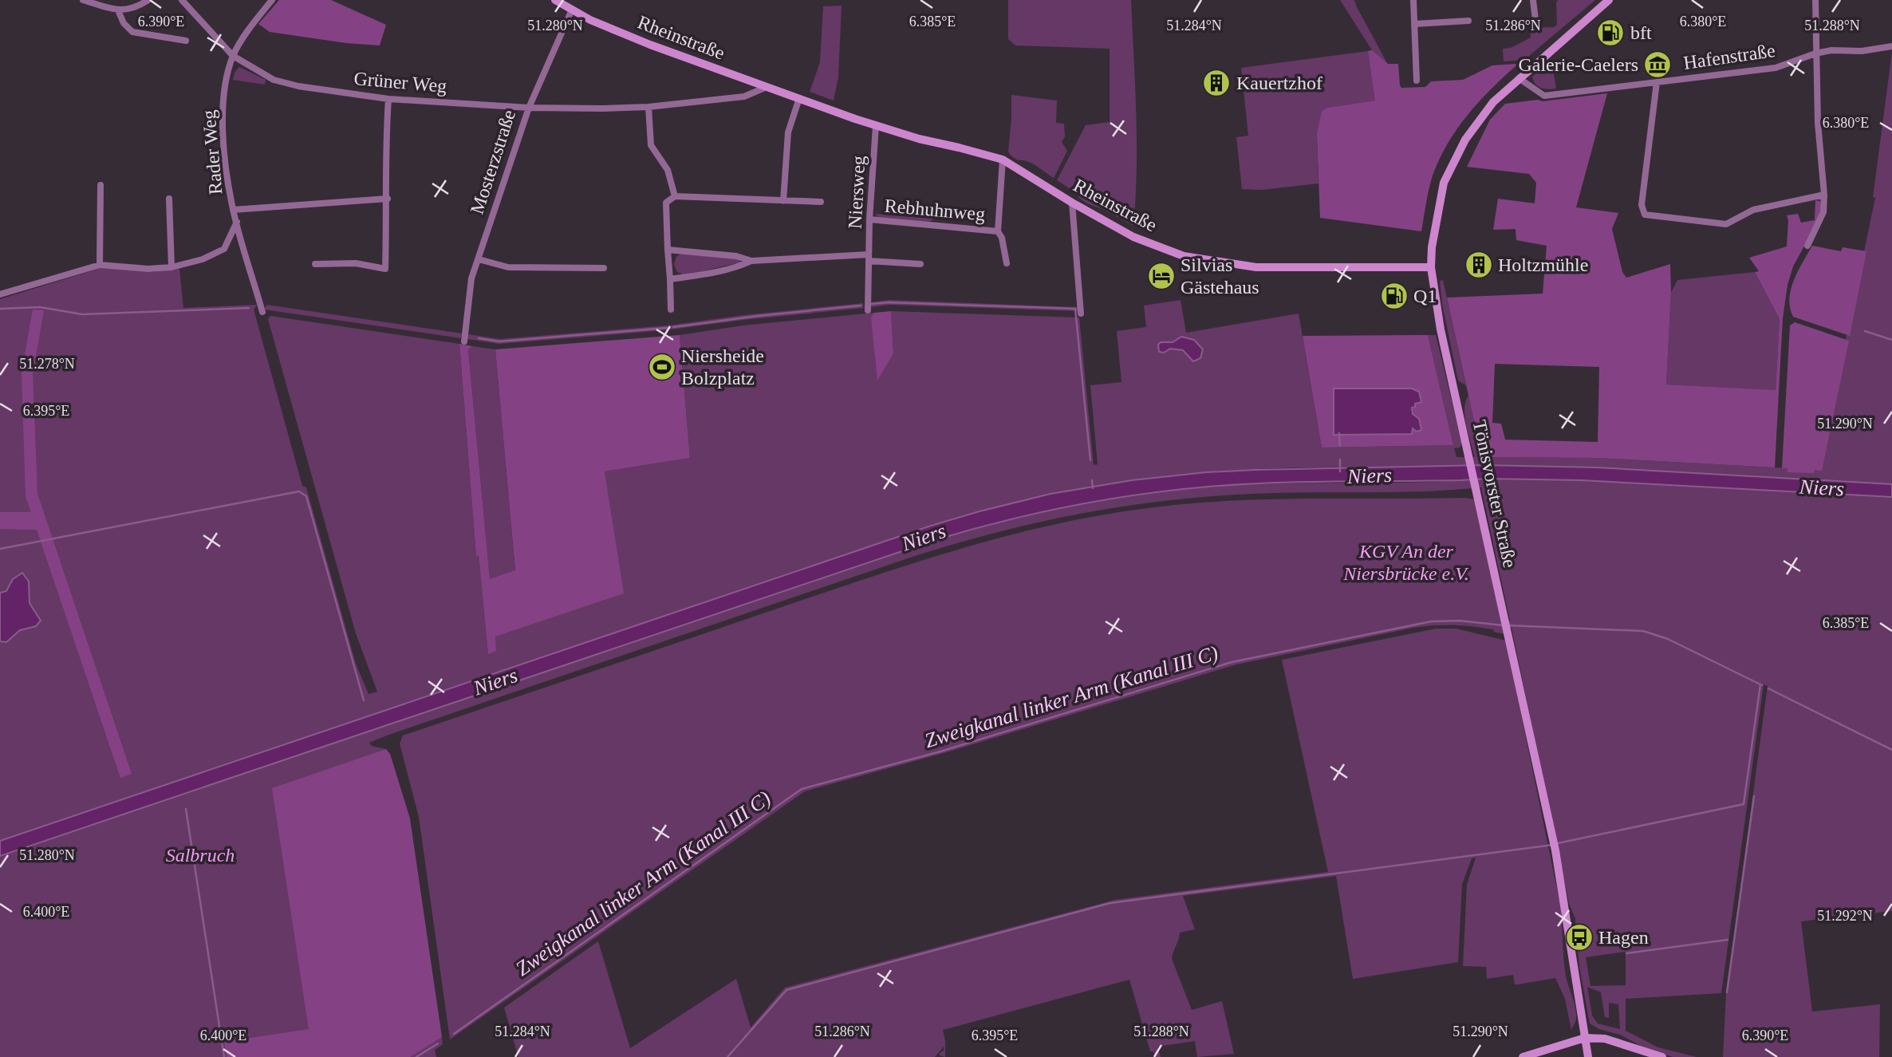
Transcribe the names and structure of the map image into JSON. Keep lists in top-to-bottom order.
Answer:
{
  "streets": {
    "main road": ["Rheinstraße", "Mosterzstraße", "Tönisvorster Straße"],
    "street": [
      "Hafenstraße",
      "Grüner Weg",
      "Rader Weg",
      "Niersweg",
      "Rebhuhnweg"
    ]
  },
  "crossings": [
    ["Rheinstraße", "Grüner Weg"],
    ["Rheinstraße", "Mosterzstraße"],
    ["Rheinstraße", "Niersweg"],
    ["Rheinstraße", "Tönisvorster Straße"],
    ["Hafenstraße", "Tönisvorster Straße"],
    ["Grüner Weg", "Rader Weg"],
    ["Grüner Weg", "Mosterzstraße"],
    ["Niersweg", "Rebhuhnweg"]
  ],
  "water": ["Niers", "Zweigkanal linker Arm (Kanal III C)"],
  "parks": ["KGV An der Niersbrücke e.V.", "Salbruch"],
  "places": {
    "fuel station": ["bft", "Q1"],
    "museum": ["Galerie-Caelers"],
    "building": ["Kauertzhof", "Holtzmühle"],
    "hotel": ["Silvias Gästehaus"],
    "sports": ["Niersheide Bolzplatz"],
    "bus stop": ["Hagen"]
  },
  "coordinates": [
    "6.390°E",
    "6.385°E",
    "6.380°E",
    "51.280°N",
    "51.284°N",
    "51.286°N",
    "51.288°N",
    "51.278°N",
    "6.395°E",
    "51.290°N",
    "6.400°E",
    "51.292°N"
  ]
}
